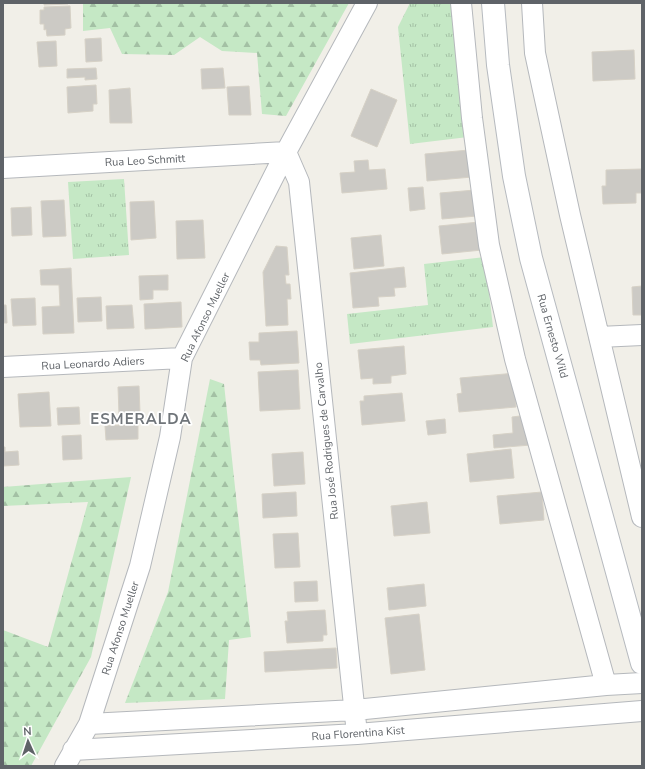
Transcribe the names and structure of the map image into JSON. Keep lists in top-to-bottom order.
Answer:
{
  "streets": {
    "main road": ["Rua Ernesto Wild"],
    "street": [
      "Rua Leo Schmitt",
      "Rua Afonso Mueller",
      "Rua Leonardo Adiers",
      "Rua José Rodrigues de Carvalho",
      "Rua Florentina Kist"
    ]
  },
  "crossings": [
    ["Rua Leo Schmitt", "Rua Afonso Mueller"],
    ["Rua Leo Schmitt", "Rua José Rodrigues de Carvalho"],
    ["Rua Afonso Mueller", "Rua Leonardo Adiers"],
    ["Rua Afonso Mueller", "Rua José Rodrigues de Carvalho"],
    ["Rua Afonso Mueller", "Rua Florentina Kist"],
    ["Rua José Rodrigues de Carvalho", "Rua Florentina Kist"]
  ],
  "districts": ["ESMERALDA"],
  "north": "top"
}
